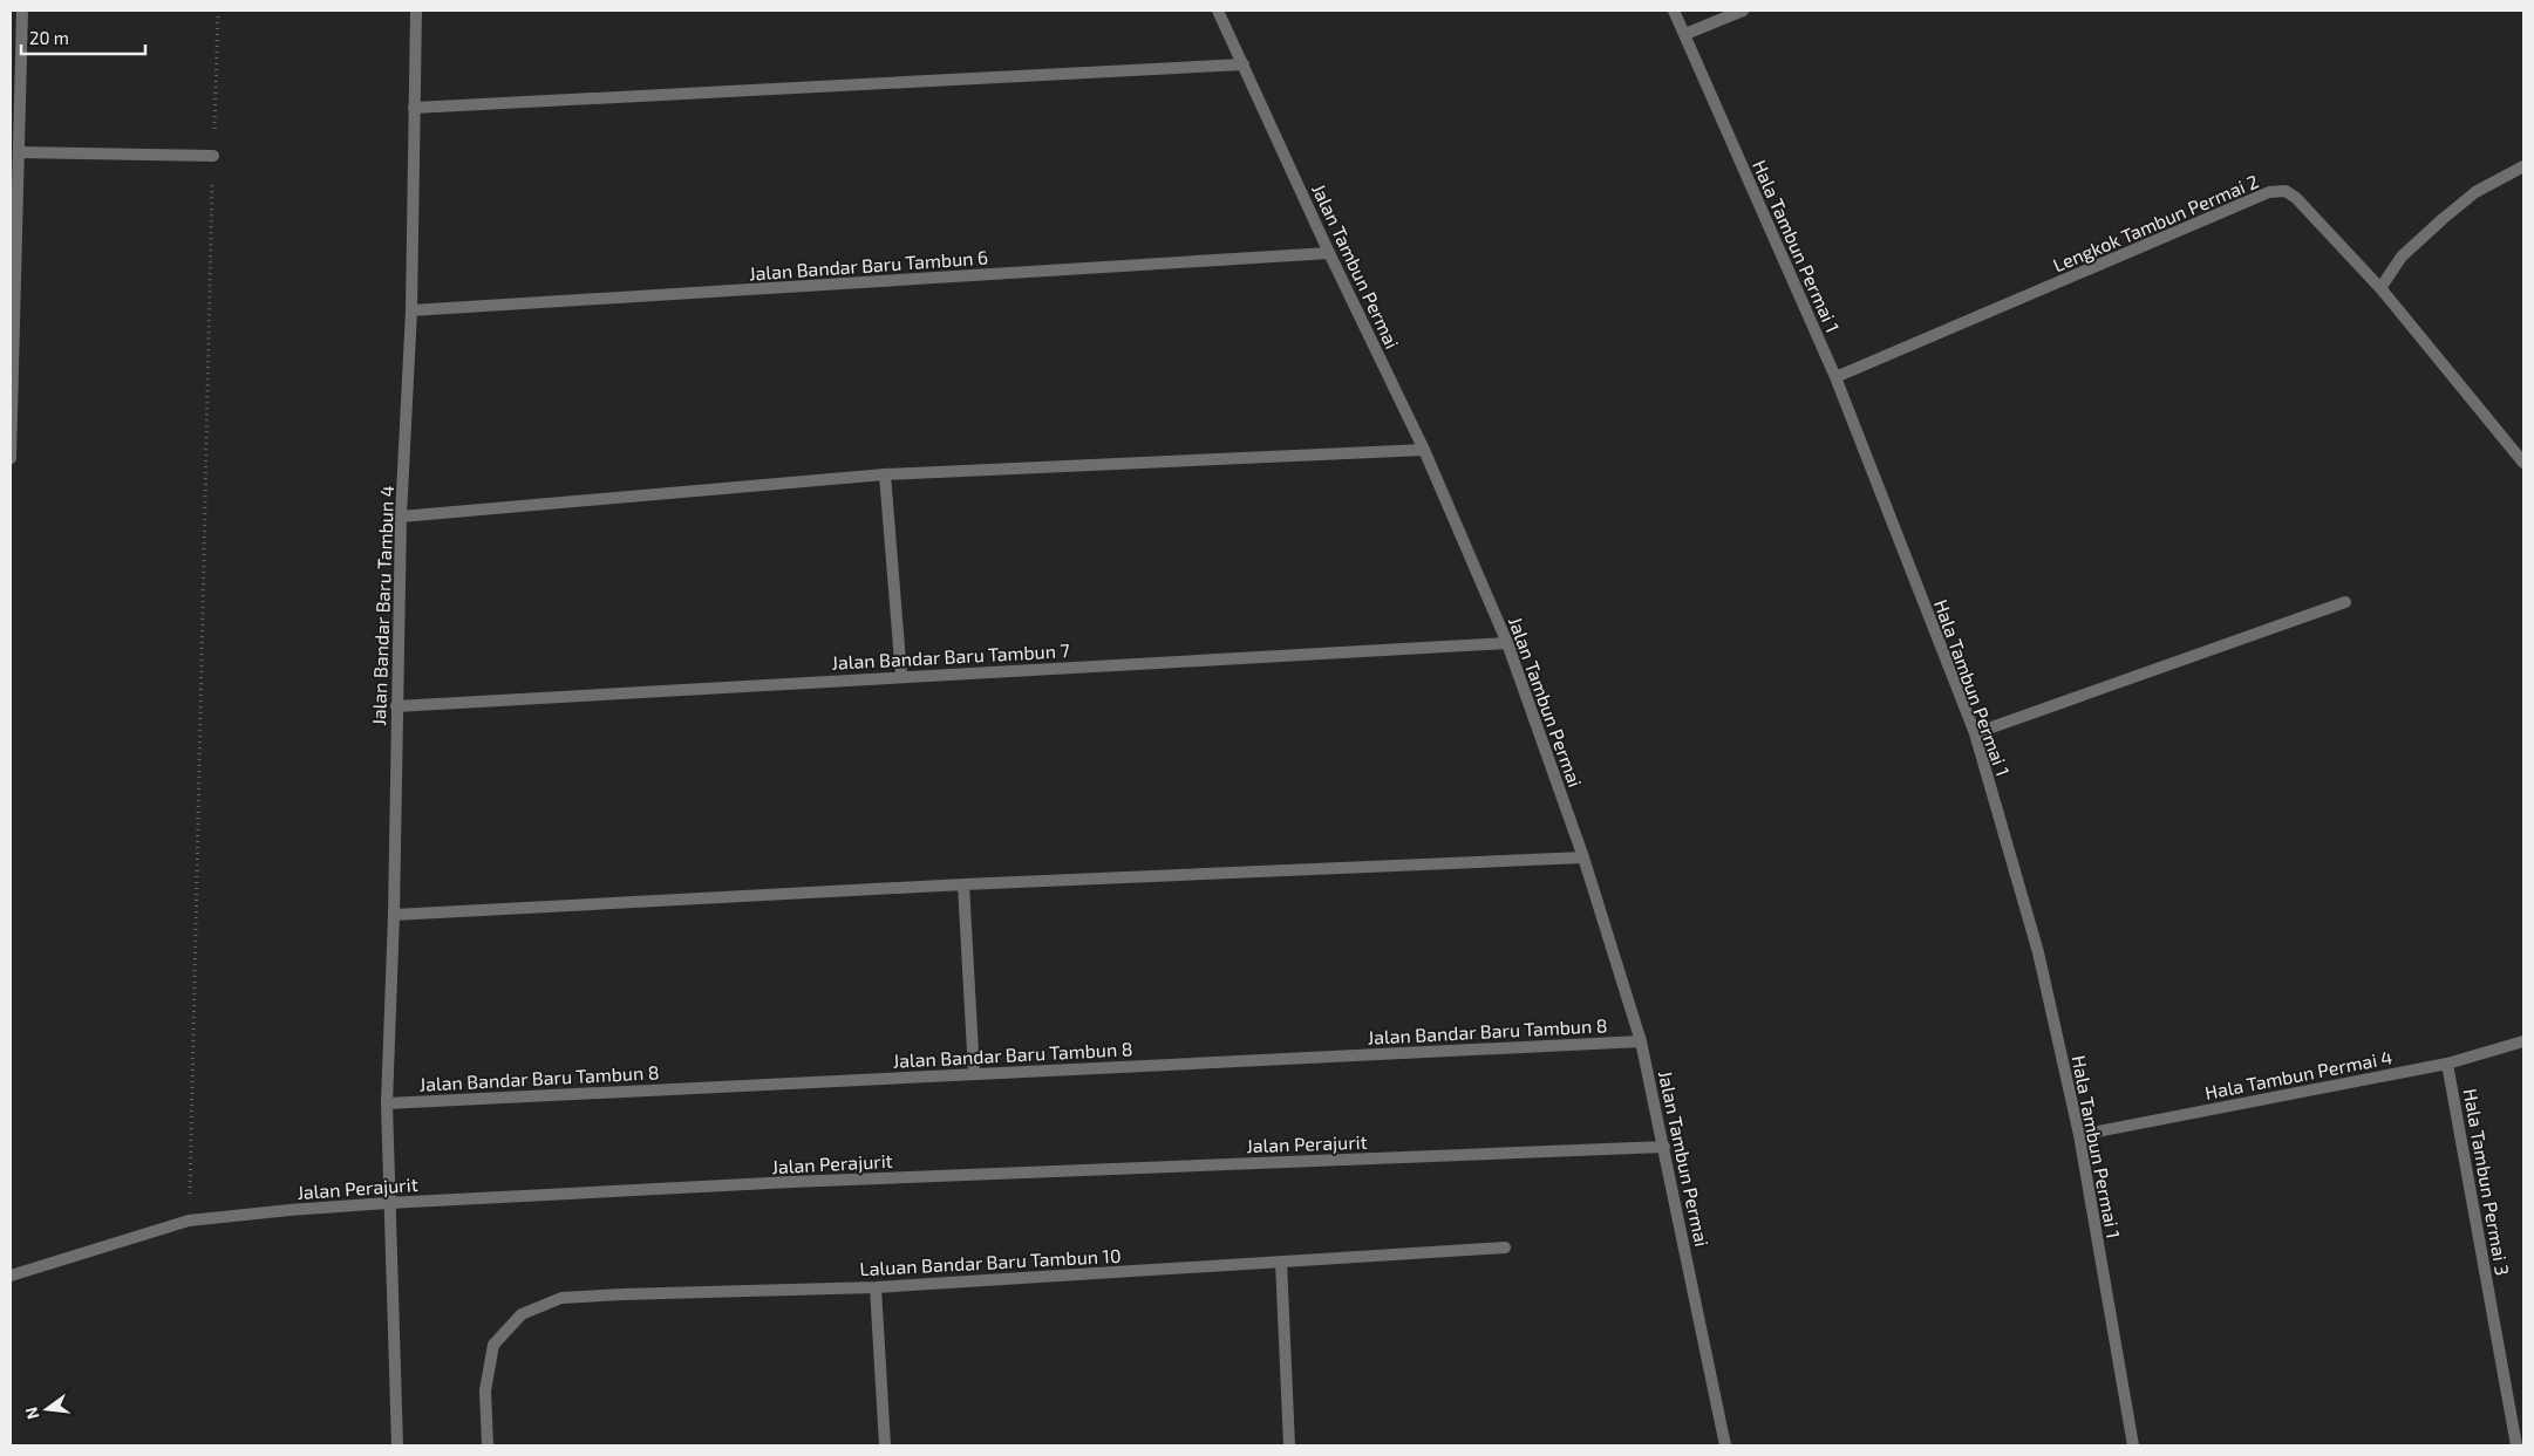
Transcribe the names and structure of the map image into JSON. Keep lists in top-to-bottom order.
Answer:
{
  "streets": {
    "street": [
      "Lengkok Tambun Permai 2",
      "Hala Tambun Permai 1",
      "Jalan Bandar Baru Tambun 6",
      "Jalan Tambun Permai",
      "Jalan Bandar Baru Tambun 4",
      "Jalan Bandar Baru Tambun 7",
      "Jalan Bandar Baru Tambun 8",
      "Hala Tambun Permai 4",
      "Jalan Perajurit",
      "Hala Tambun Permai 3",
      "Laluan Bandar Baru Tambun 10"
    ]
  },
  "crossings": [
    ["Lengkok Tambun Permai 2", "Hala Tambun Permai 1"],
    ["Hala Tambun Permai 1", "Hala Tambun Permai 4"],
    ["Jalan Bandar Baru Tambun 6", "Jalan Tambun Permai"],
    ["Jalan Bandar Baru Tambun 6", "Jalan Bandar Baru Tambun 4"],
    ["Jalan Tambun Permai", "Jalan Bandar Baru Tambun 7"],
    ["Jalan Tambun Permai", "Jalan Bandar Baru Tambun 8"],
    ["Jalan Tambun Permai", "Jalan Perajurit"],
    ["Jalan Bandar Baru Tambun 4", "Jalan Bandar Baru Tambun 7"],
    ["Jalan Bandar Baru Tambun 4", "Jalan Bandar Baru Tambun 8"],
    ["Jalan Bandar Baru Tambun 4", "Jalan Perajurit"],
    ["Hala Tambun Permai 4", "Hala Tambun Permai 3"]
  ],
  "scale_bar": "20 m",
  "north": "left"
}
